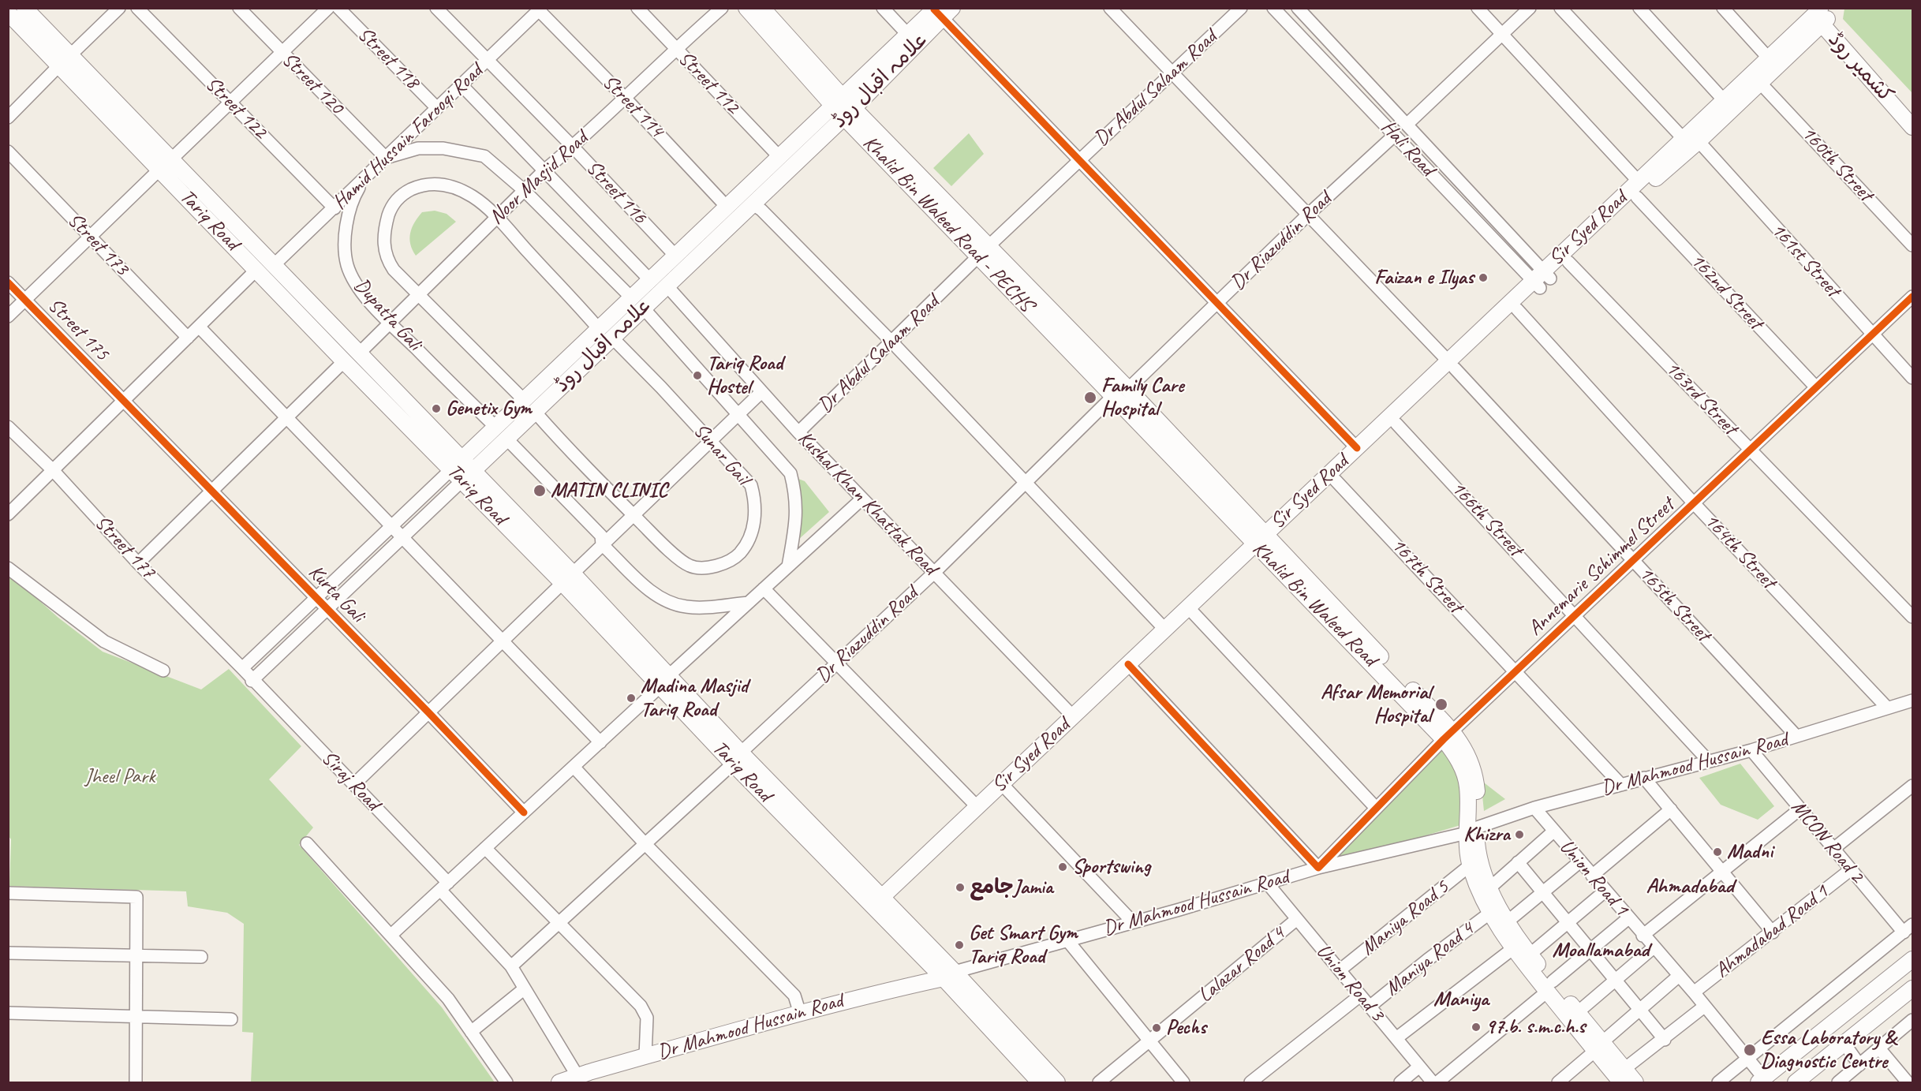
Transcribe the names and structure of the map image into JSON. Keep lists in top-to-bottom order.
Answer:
{
  "streets": {
    "main road": [
      "کشمیر روڈ",
      "علامہ اقبال روڈ",
      "Tariq Road",
      "Khalid Bin Waleed Road - PECHS",
      "Sir Syed Road",
      "Khalid Bin Waleed Road",
      "Dr Mahmood Hussain Road"
    ],
    "street": [
      "Street 118",
      "Street 112",
      "Street 120",
      "Dr Abdul Salaam Road",
      "Street 114",
      "Street 122",
      "Hamid Hussain Farooqi Road",
      "Hali Road",
      "160th Street",
      "Noor Masjid Road",
      "Street 116",
      "Dr Riazuddin Road",
      "Street 173",
      "161st Street",
      "162nd Street",
      "Dupatta Gali",
      "Street 175",
      "163rd Street",
      "Sunar Gail",
      "Kushal Khan Khattak Road",
      "166th Street",
      "Street 177",
      "164th Street",
      "Annemarie Schimmel Street",
      "167th Street",
      "Kurta Gali",
      "165th Street",
      "Siraj Road",
      "MCON Road 2",
      "Union Road 1",
      "Maniya Road 5",
      "Ahmadabad Road 1",
      "Maniya Road 4",
      "Lalazar Road 4",
      "Union Road 3"
    ]
  },
  "crossings": [
    ["Street 118", "Hamid Hussain Farooqi Road"],
    ["کشمیر روڈ", "Sir Syed Road"],
    ["علامہ اقبال روڈ", "Street 112"],
    ["علامہ اقبال روڈ", "Street 114"],
    ["علامہ اقبال روڈ", "Street 116"],
    ["علامہ اقبال روڈ", "Tariq Road"],
    ["علامہ اقبال روڈ", "Khalid Bin Waleed Road - PECHS"],
    ["علامہ اقبال روڈ", "Dupatta Gali"],
    ["علامہ اقبال روڈ", "Sunar Gail"],
    ["علامہ اقبال روڈ", "Kushal Khan Khattak Road"],
    ["علامہ اقبال روڈ", "Street 177"],
    ["علامہ اقبال روڈ", "Kurta Gali"],
    ["علامہ اقبال روڈ", "Siraj Road"],
    ["Street 112", "Noor Masjid Road"],
    ["Street 120", "Hamid Hussain Farooqi Road"],
    ["Dr Abdul Salaam Road", "Khalid Bin Waleed Road - PECHS"],
    ["Dr Abdul Salaam Road", "Kushal Khan Khattak Road"],
    ["Dr Abdul Salaam Road", "165th Street"],
    ["Street 114", "Hamid Hussain Farooqi Road"],
    ["Street 114", "Noor Masjid Road"],
    ["Street 122", "Hamid Hussain Farooqi Road"],
    ["Hamid Hussain Farooqi Road", "Street 116"],
    ["Hamid Hussain Farooqi Road", "Tariq Road"],
    ["Hamid Hussain Farooqi Road", "Dupatta Gali"],
    ["Hali Road", "Sir Syed Road"],
    ["Hali Road", "Dr Riazuddin Road"],
    ["160th Street", "Sir Syed Road"],
    ["Noor Masjid Road", "Street 116"],
    ["Noor Masjid Road", "Tariq Road"],
    ["Noor Masjid Road", "Dupatta Gali"],
    ["Tariq Road", "Sir Syed Road"],
    ["Tariq Road", "Dr Riazuddin Road"],
    ["Tariq Road", "Dr Mahmood Hussain Road"],
    ["Khalid Bin Waleed Road - PECHS", "Dr Riazuddin Road"],
    ["Khalid Bin Waleed Road - PECHS", "Khalid Bin Waleed Road"],
    ["Sir Syed Road", "161st Street"],
    ["Sir Syed Road", "162nd Street"],
    ["Sir Syed Road", "163rd Street"],
    ["Sir Syed Road", "Kushal Khan Khattak Road"],
    ["Sir Syed Road", "166th Street"],
    ["Sir Syed Road", "164th Street"],
    ["Sir Syed Road", "167th Street"],
    ["Sir Syed Road", "Khalid Bin Waleed Road"],
    ["Sir Syed Road", "165th Street"],
    ["Dr Riazuddin Road", "Kushal Khan Khattak Road"],
    ["Dr Riazuddin Road", "Khalid Bin Waleed Road"],
    ["Dr Riazuddin Road", "165th Street"],
    ["Dr Riazuddin Road", "Siraj Road"],
    ["161st Street", "Annemarie Schimmel Street"],
    ["162nd Street", "Annemarie Schimmel Street"],
    ["Street 175", "Kurta Gali"],
    ["163rd Street", "Annemarie Schimmel Street"],
    ["166th Street", "Annemarie Schimmel Street"],
    ["166th Street", "Dr Mahmood Hussain Road"],
    ["Street 177", "Siraj Road"],
    ["164th Street", "Annemarie Schimmel Street"],
    ["164th Street", "Dr Mahmood Hussain Road"],
    ["Annemarie Schimmel Street", "167th Street"],
    ["Annemarie Schimmel Street", "Khalid Bin Waleed Road"],
    ["Annemarie Schimmel Street", "165th Street"],
    ["Annemarie Schimmel Street", "Dr Mahmood Hussain Road"],
    ["167th Street", "Dr Mahmood Hussain Road"],
    ["Khalid Bin Waleed Road", "Dr Mahmood Hussain Road"],
    ["Khalid Bin Waleed Road", "Maniya Road 5"],
    ["Khalid Bin Waleed Road", "Maniya Road 4"],
    ["165th Street", "Dr Mahmood Hussain Road"],
    ["Dr Mahmood Hussain Road", "Siraj Road"],
    ["Dr Mahmood Hussain Road", "MCON Road 2"],
    ["Dr Mahmood Hussain Road", "Union Road 1"],
    ["Dr Mahmood Hussain Road", "Union Road 3"],
    ["MCON Road 2", "Ahmadabad Road 1"],
    ["Union Road 1", "Ahmadabad Road 1"],
    ["Maniya Road 5", "Union Road 3"],
    ["Maniya Road 4", "Union Road 3"],
    ["Lalazar Road 4", "Union Road 3"]
  ],
  "districts": ["Ahmadabad", "Moallamabad", "Maniya"],
  "parks": ["Jheel Park"],
  "places": [
    "Faizan e Ilyas",
    "Tariq Road Hostel",
    "Family Care Hospital",
    "Genetix Gym",
    "MATIN CLINIC",
    "Madina Masjid Tariq Road",
    "Afsar Memorial Hospital",
    "Khizra",
    "Madni",
    "Sportswing",
    "جامعJamia",
    "Get Smart Gym Tariq Road",
    "97.b. s.m.c.h.s",
    "Pechs",
    "Essa Laboratory & Diagnostic Centre"
  ]
}
